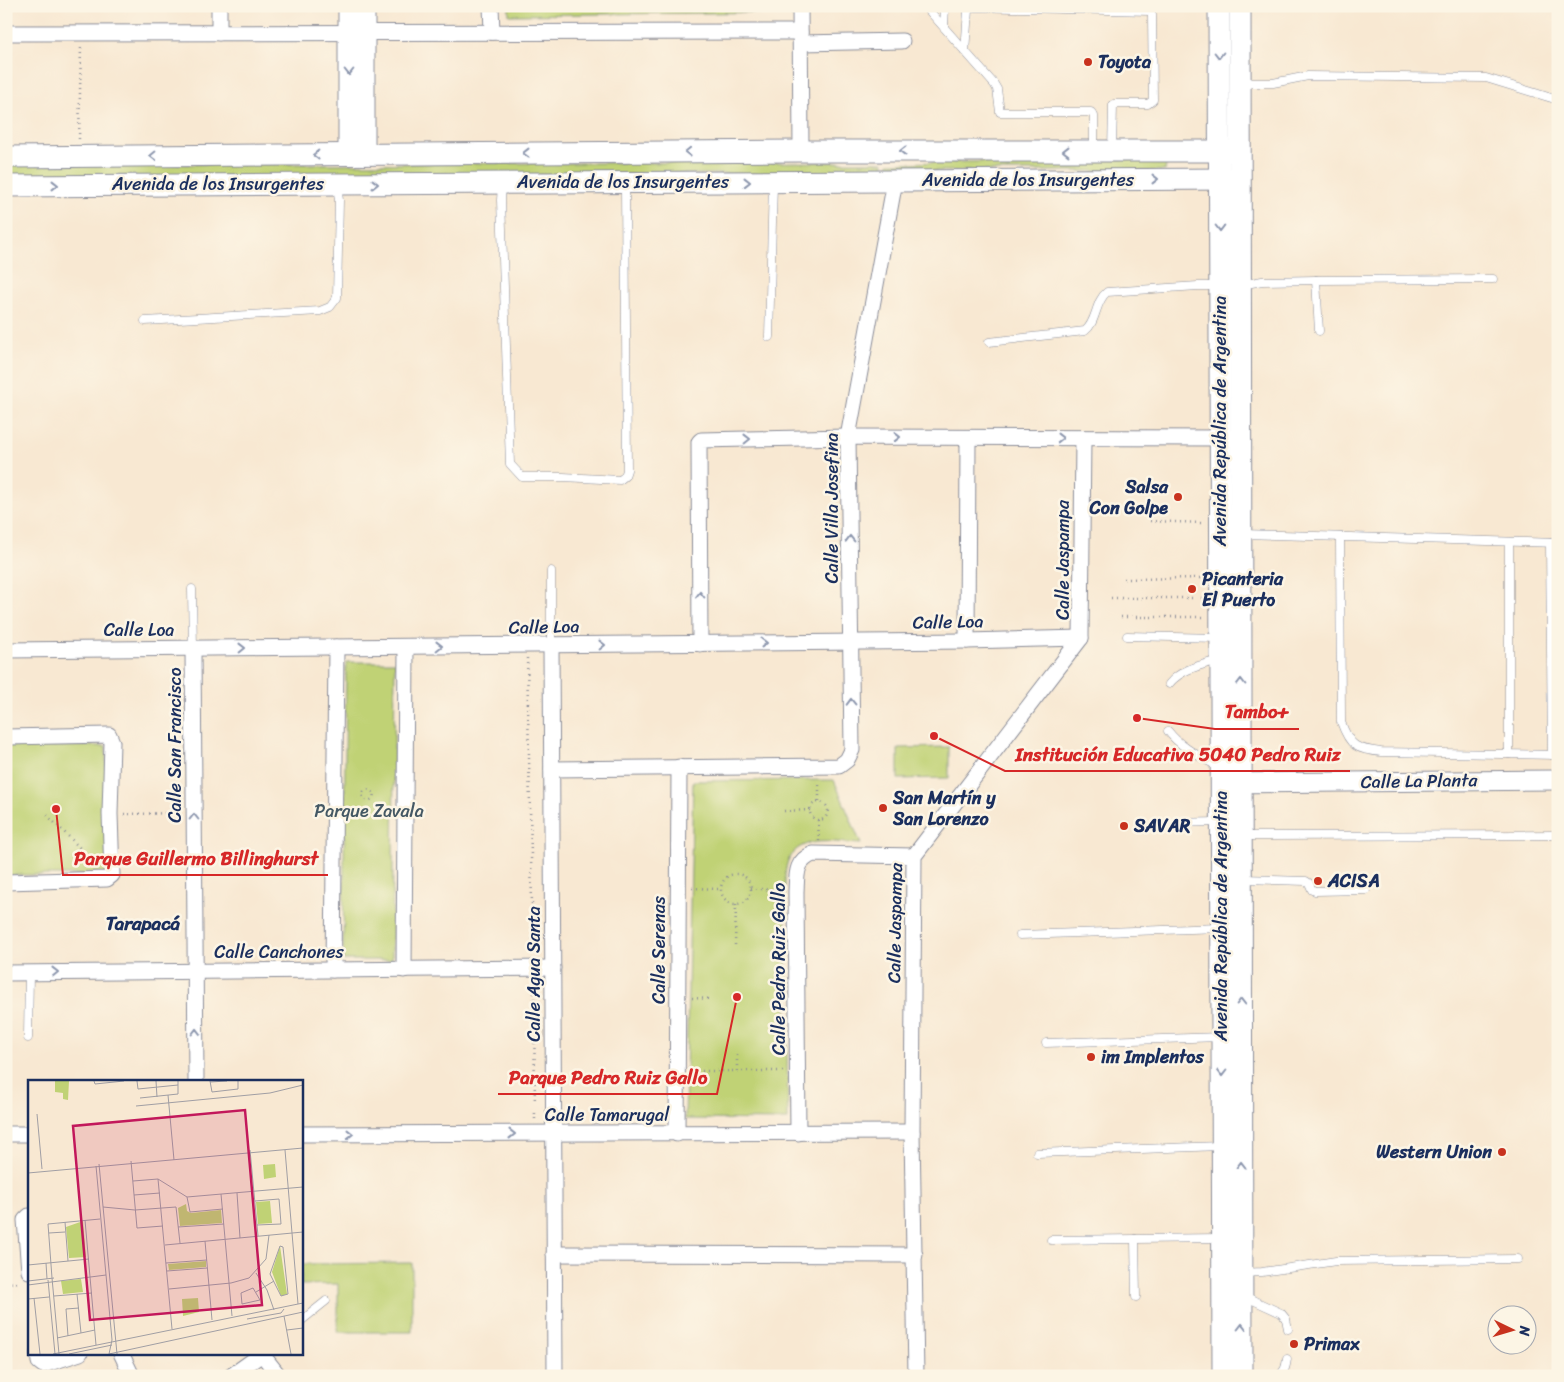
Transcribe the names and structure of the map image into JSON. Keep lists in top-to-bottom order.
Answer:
{
  "streets": {
    "main road": ["Avenida de los Insurgentes", "Avenida República de Argentina"],
    "street": [
      "Calle Villa Josefina",
      "Calle Jaspampa",
      "Calle Loa",
      "Calle San Francisco",
      "Calle La Planta",
      "Calle Serenas",
      "Calle Canchones",
      "Calle Pedro Ruiz Gallo",
      "Calle Agua Santa",
      "Calle Tamarugal"
    ]
  },
  "crossings": [
    ["Avenida de los Insurgentes", "Avenida República de Argentina"],
    ["Avenida de los Insurgentes", "Calle Villa Josefina"],
    ["Avenida República de Argentina", "Calle La Planta"],
    ["Calle Villa Josefina", "Calle Loa"],
    ["Calle Jaspampa", "Calle Loa"],
    ["Calle Jaspampa", "Calle Tamarugal"],
    ["Calle Loa", "Calle San Francisco"],
    ["Calle Loa", "Calle Agua Santa"],
    ["Calle San Francisco", "Calle Canchones"],
    ["Calle Serenas", "Calle Tamarugal"],
    ["Calle Canchones", "Calle Agua Santa"],
    ["Calle Pedro Ruiz Gallo", "Calle Tamarugal"],
    ["Calle Agua Santa", "Calle Tamarugal"]
  ],
  "one_way": ["Calle San Francisco", "Calle Tamarugal"],
  "districts": ["Tarapacá"],
  "parks": ["Parque Zavala"],
  "places": [
    "Toyota",
    "Salsa Con Golpe",
    "Picanteria El Puerto",
    "Tambo+",
    "Institución Educativa 5040 Pedro Ruiz",
    "San Martín y San Lorenzo",
    "Parque Guillermo Billinghurst",
    "SAVAR",
    "ACISA",
    "Parque Pedro Ruiz Gallo",
    "im Implentos",
    "Western Union",
    "Primax"
  ],
  "north": "right"
}
